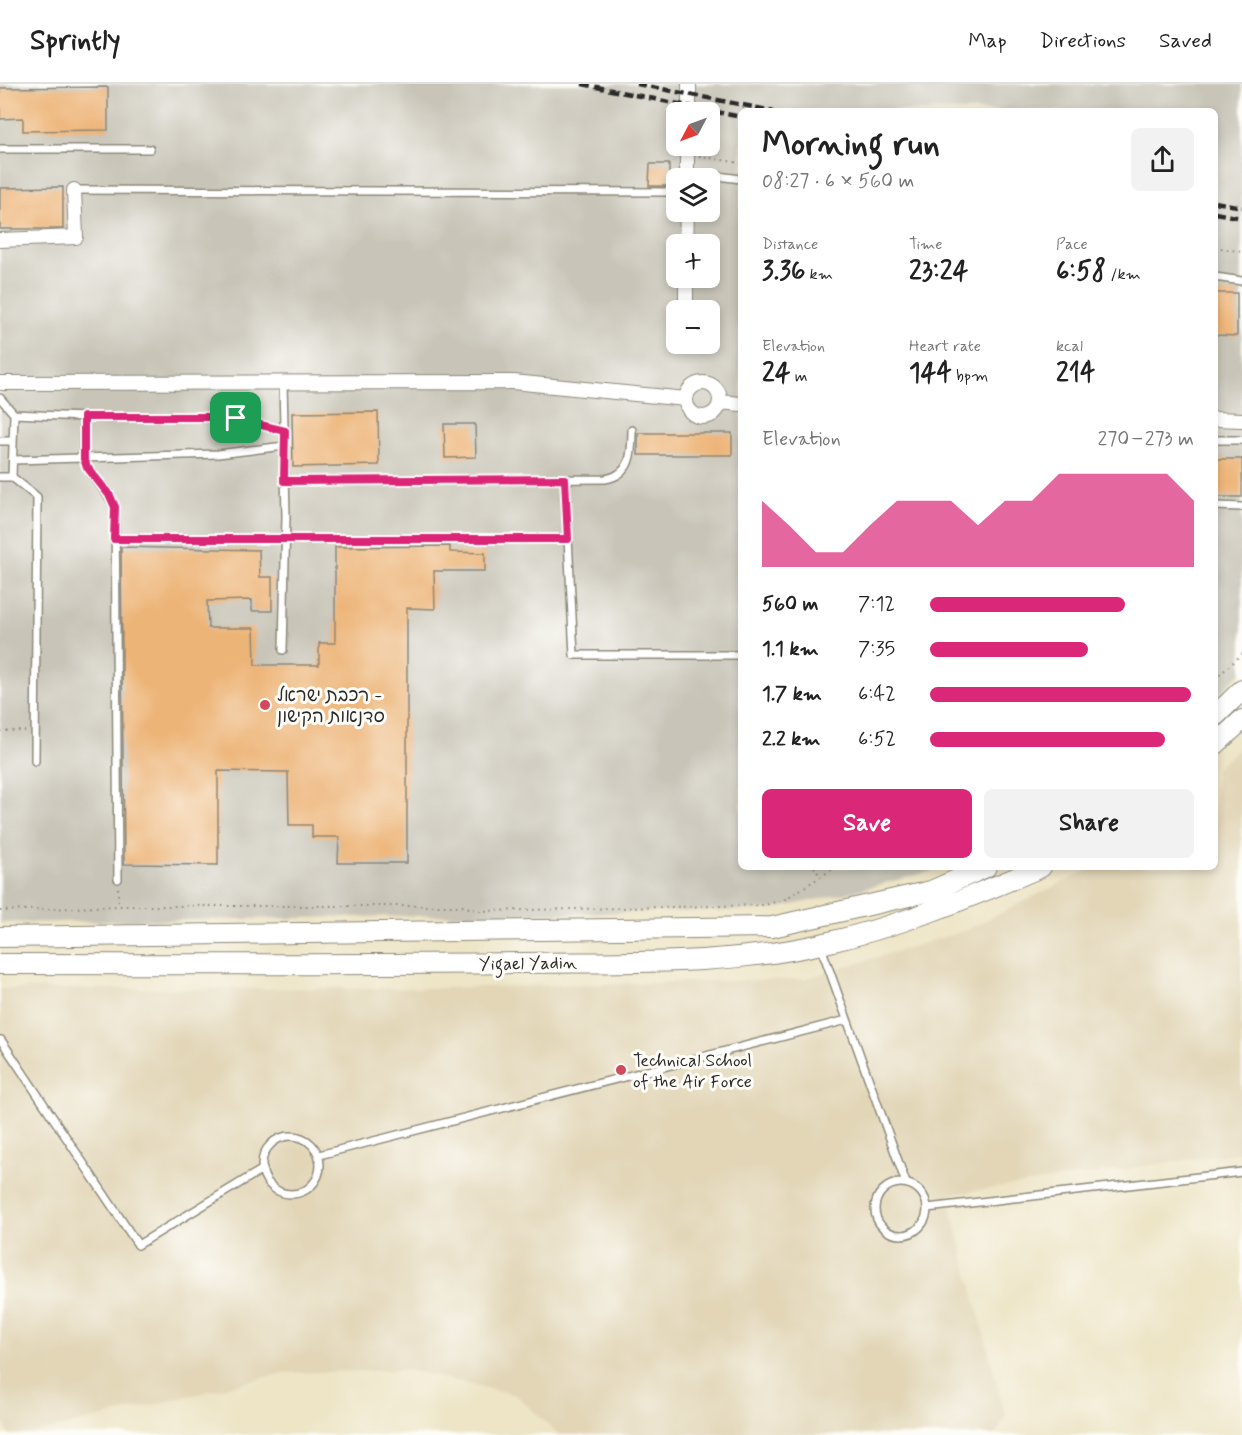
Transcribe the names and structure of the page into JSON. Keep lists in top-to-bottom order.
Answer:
{
  "streets": {
    "main road": ["Yigael Yadin"]
  },
  "places": ["רכבת ישראל - סדנאות הקישון", "Technical School of the Air Force"],
  "north": "bottom left",
  "page": {
    "header": "Sprintly",
    "nav": ["Map", "Directions", "Saved"],
    "map_buttons": ["+", "−"],
    "heading": ["Morning run", "08:27 · 6 × 560 m"],
    "stats": [
      ["Distance", "3.36 km"],
      ["Time", "23:24"],
      ["Pace", "6:58 /km"],
      ["Elevation", "24 m"],
      ["Heart rate", "144 bpm"],
      ["kcal", "214"]
    ],
    "chart": ["Elevation", "270–273 m"],
    "list": [
      {
        "name": "560 m",
        "note": "7:12"
      },
      {
        "name": "1.1 km",
        "note": "7:35"
      },
      {
        "name": "1.7 km",
        "note": "6:42"
      },
      {
        "name": "2.2 km",
        "note": "6:52"
      }
    ],
    "buttons": ["Save", "Share"]
  }
}
